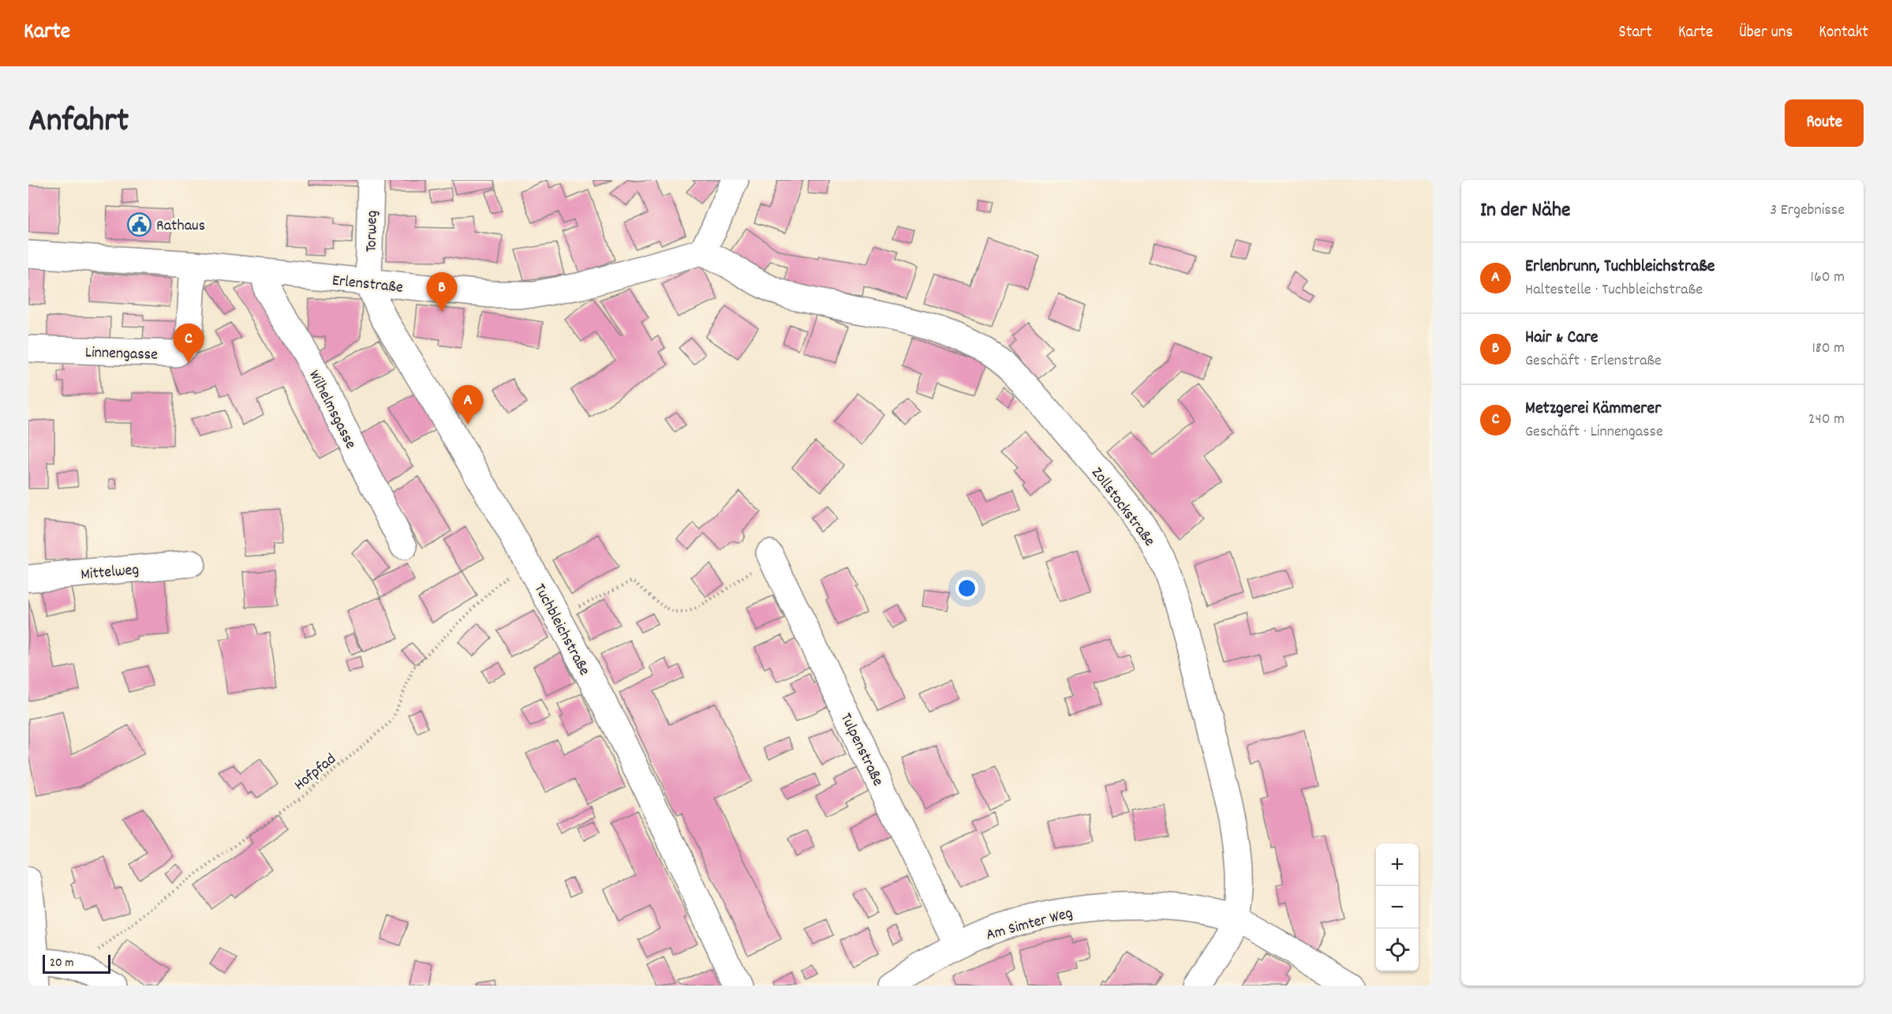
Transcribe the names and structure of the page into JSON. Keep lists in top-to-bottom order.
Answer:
{
  "streets": {
    "street": [
      "Torweg",
      "Erlenstraße",
      "Linnengasse",
      "Wilhelmsgasse",
      "Zollstockstraße",
      "Mittelweg",
      "Tuchbleichstraße",
      "Tulpenstraße",
      "Am Simter Weg"
    ],
    "path": ["Hofpfad"]
  },
  "crossings": [
    ["Torweg", "Erlenstraße"],
    ["Torweg", "Tuchbleichstraße"],
    ["Erlenstraße", "Linnengasse"],
    ["Erlenstraße", "Wilhelmsgasse"],
    ["Erlenstraße", "Zollstockstraße"],
    ["Erlenstraße", "Tuchbleichstraße"],
    ["Zollstockstraße", "Am Simter Weg"],
    ["Tuchbleichstraße", "Hofpfad"],
    ["Tulpenstraße", "Am Simter Weg"]
  ],
  "places": {
    "public building": ["Rathaus"]
  },
  "scale_bar": "20 m",
  "page": {
    "header": "Karte",
    "nav": [
      "Start",
      "Karte",
      "Über uns",
      "Kontakt"
    ],
    "title": "Anfahrt",
    "buttons": "Route",
    "heading": ["In der Nähe", "3 Ergebnisse"],
    "list": [
      {
        "mark": "A",
        "name": "Erlenbrunn, Tuchbleichstraße",
        "note": "Haltestelle · Tuchbleichstraße",
        "value": "160 m"
      },
      {
        "mark": "B",
        "name": "Hair & Care",
        "note": "Geschäft · Erlenstraße",
        "value": "180 m"
      },
      {
        "mark": "C",
        "name": "Metzgerei Kämmerer",
        "note": "Geschäft · Linnengasse",
        "value": "240 m"
      }
    ],
    "pins": ["B", "C", "A"],
    "map_buttons": ["+", "−"],
    "scale": "20 m"
  }
}
